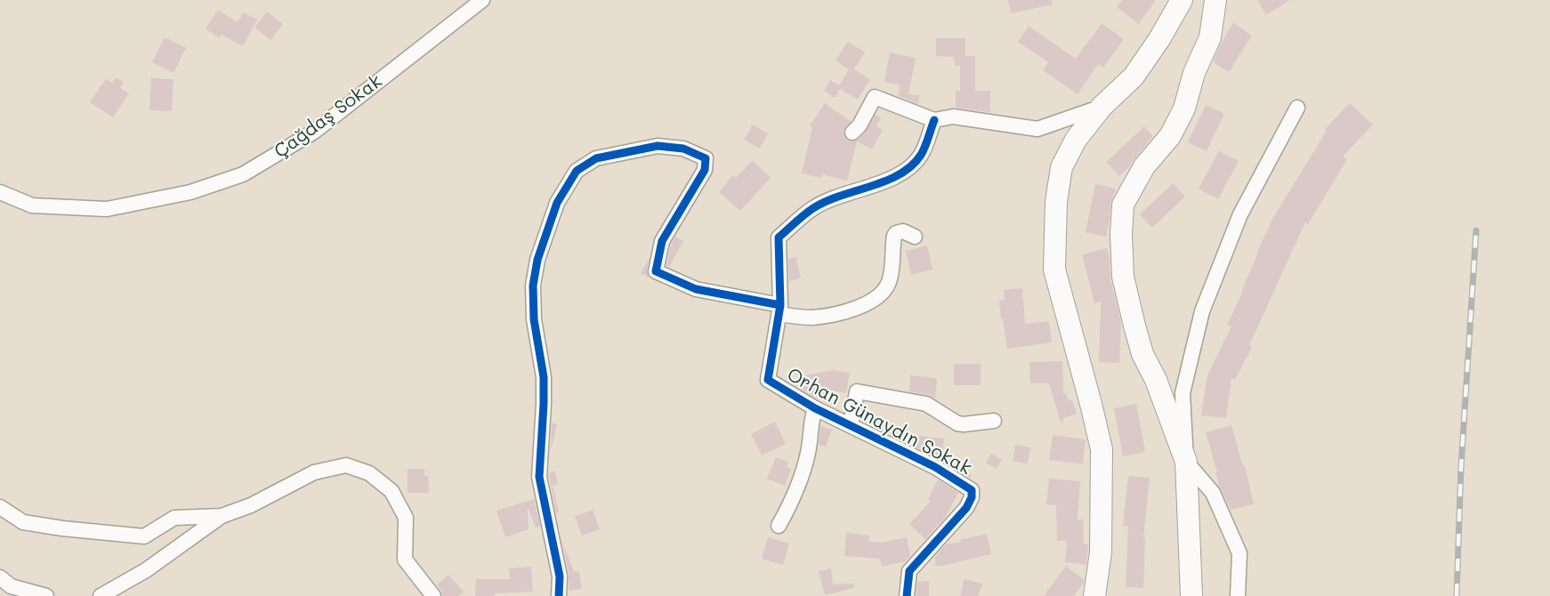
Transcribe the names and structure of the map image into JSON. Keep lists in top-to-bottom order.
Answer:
{
  "streets": {
    "street": ["Çağdaş Sokak", "Orhan Günaydın Sokak"]
  }
}
